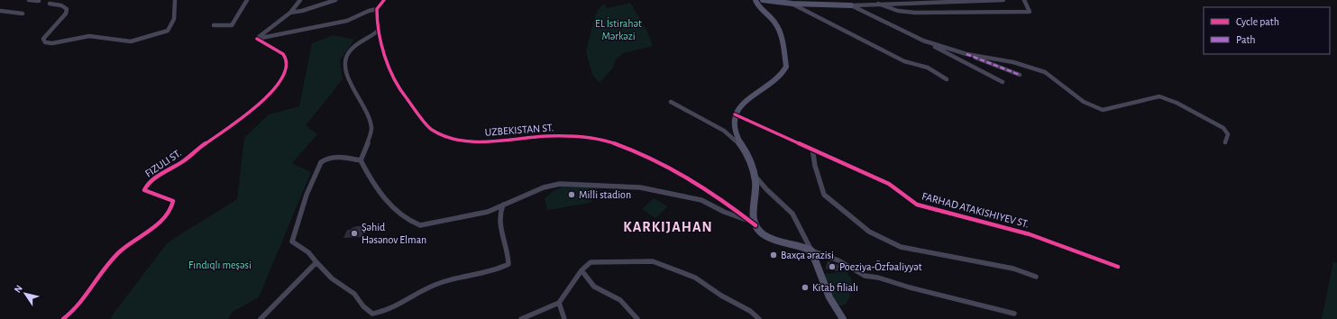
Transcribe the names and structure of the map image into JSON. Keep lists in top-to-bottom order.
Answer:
{
  "streets": {
    "street": ["UZBEKISTAN ST.", "FIZULI ST.", "FARHAD ATAKISHIYEV ST."]
  },
  "districts": ["KARKIJAHAN"],
  "parks": ["EL İstirahət Mərkəzi", "Fındıqlı meşəsi"],
  "places": [
    "Milli stadion",
    "Şəhid Həsənov Elman",
    "Baxça ərazisi",
    "Poeziya-Özfəaliyyət",
    "Kitab filialı"
  ],
  "legend": ["Cycle path", "Path"],
  "north": "top left"
}
